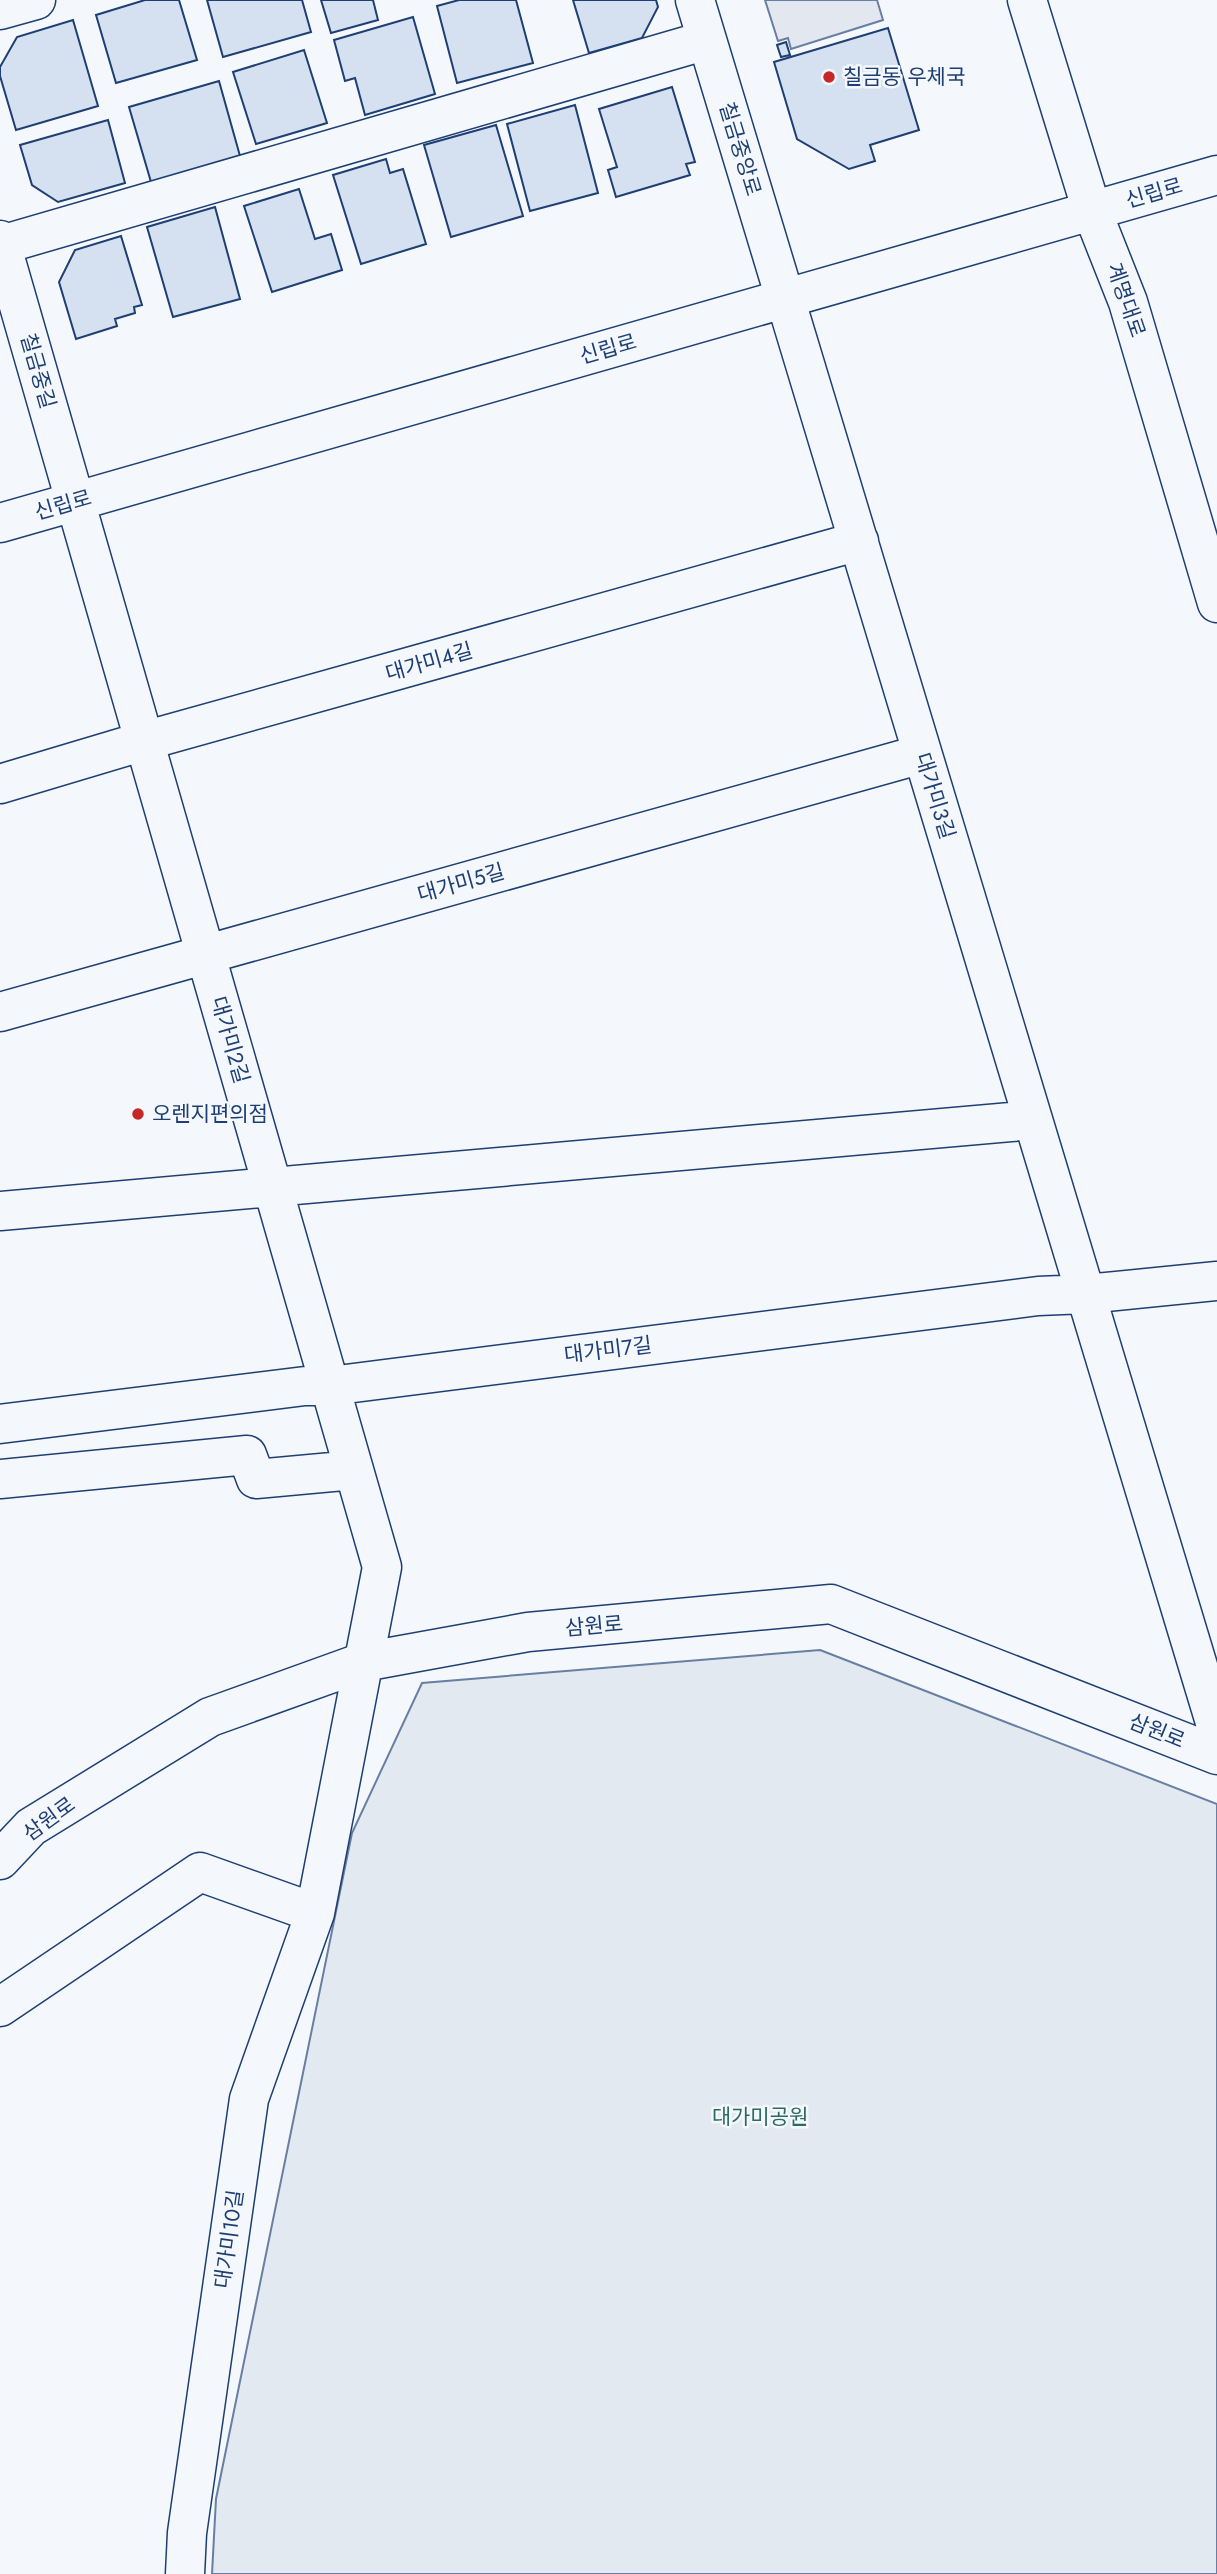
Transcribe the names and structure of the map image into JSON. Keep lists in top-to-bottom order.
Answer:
{
  "streets": {
    "street": [
      "칠금중앙로",
      "신립로",
      "계명대로",
      "칠금중길",
      "대가미4길",
      "대가미3길",
      "대가미5길",
      "대가미2길",
      "대가미7길",
      "삼원로",
      "대가미10길"
    ]
  },
  "crossings": [
    ["칠금중앙로", "신립로"],
    ["칠금중앙로", "대가미3길"],
    ["신립로", "계명대로"],
    ["신립로", "칠금중길"],
    ["신립로", "대가미3길"],
    ["신립로", "대가미2길"],
    ["칠금중길", "대가미2길"],
    ["대가미4길", "대가미3길"],
    ["대가미4길", "대가미2길"],
    ["대가미3길", "대가미5길"],
    ["대가미3길", "대가미7길"],
    ["대가미5길", "대가미2길"],
    ["대가미2길", "대가미7길"],
    ["대가미2길", "삼원로"],
    ["대가미2길", "대가미10길"],
    ["삼원로", "대가미10길"]
  ],
  "parks": ["대가미공원"],
  "places": ["칠금동 우체국", "오렌지편의점"]
}
